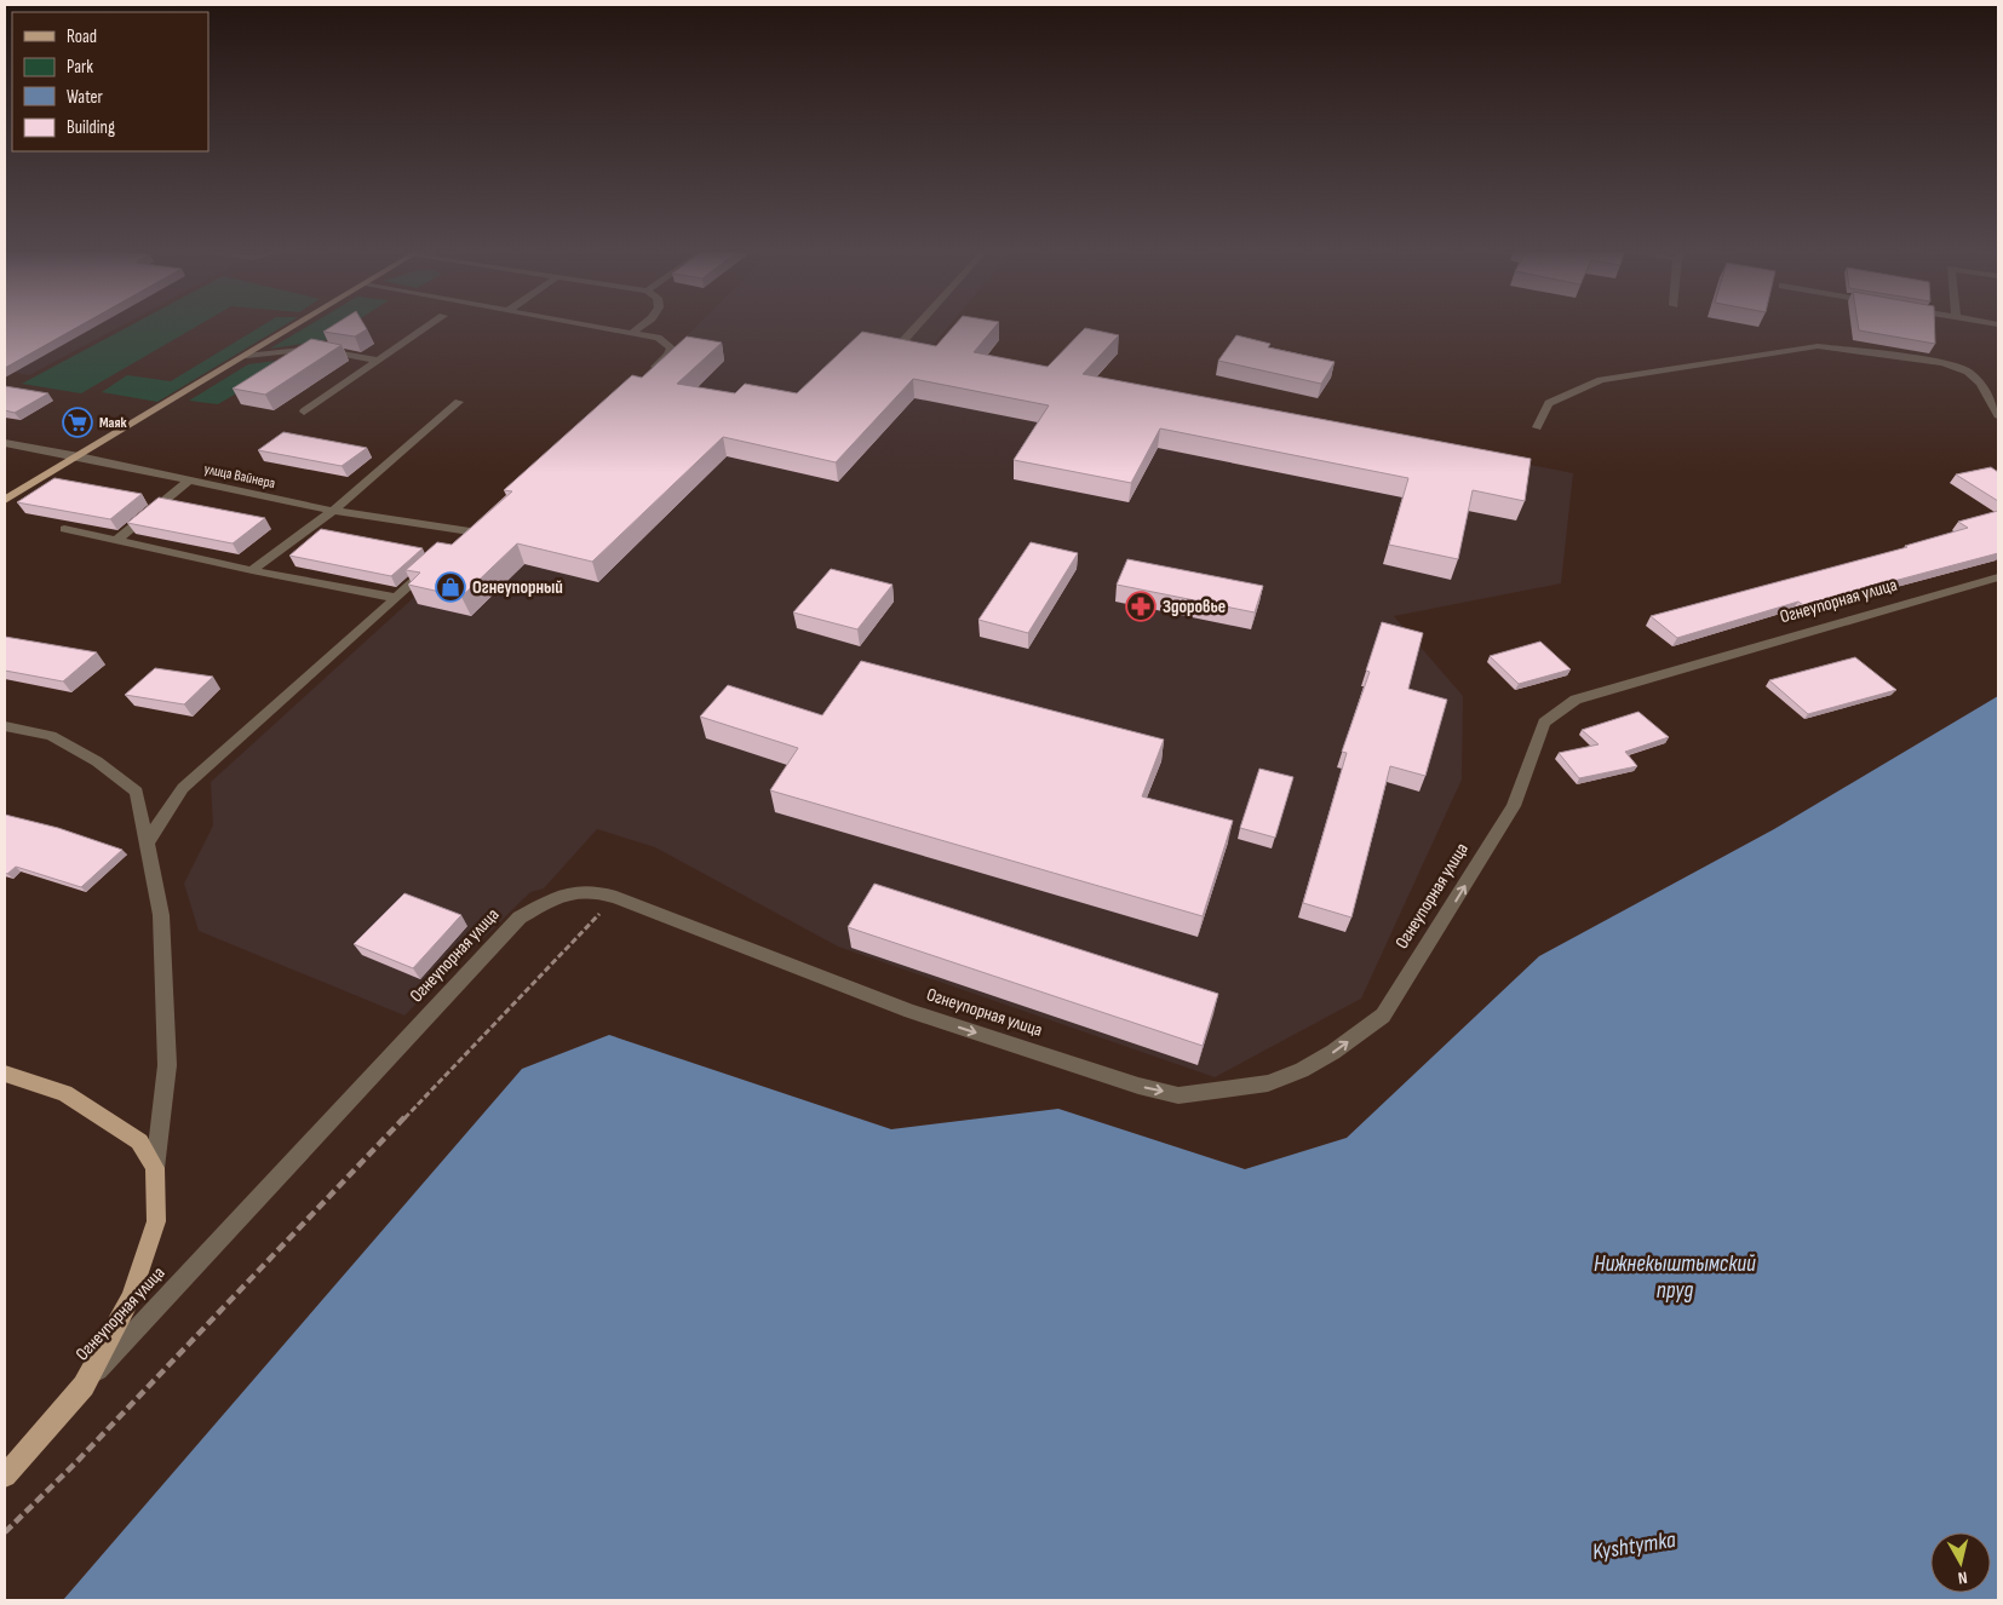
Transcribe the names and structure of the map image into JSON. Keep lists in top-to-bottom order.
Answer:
{
  "streets": {
    "main road": ["Огнеупорная улица"],
    "street": ["улица Вайнера"]
  },
  "one_way": ["Огнеупорная улица"],
  "water": ["Нижнекыштымский пруд", "Kyshtymka"],
  "places": {
    "supermarket": ["Маяк"],
    "shop": ["Огнеупорный"],
    "pharmacy": ["Здоровье"]
  },
  "legend": [
    "Road",
    "Park",
    "Water",
    "Building"
  ],
  "north": "bottom"
}
